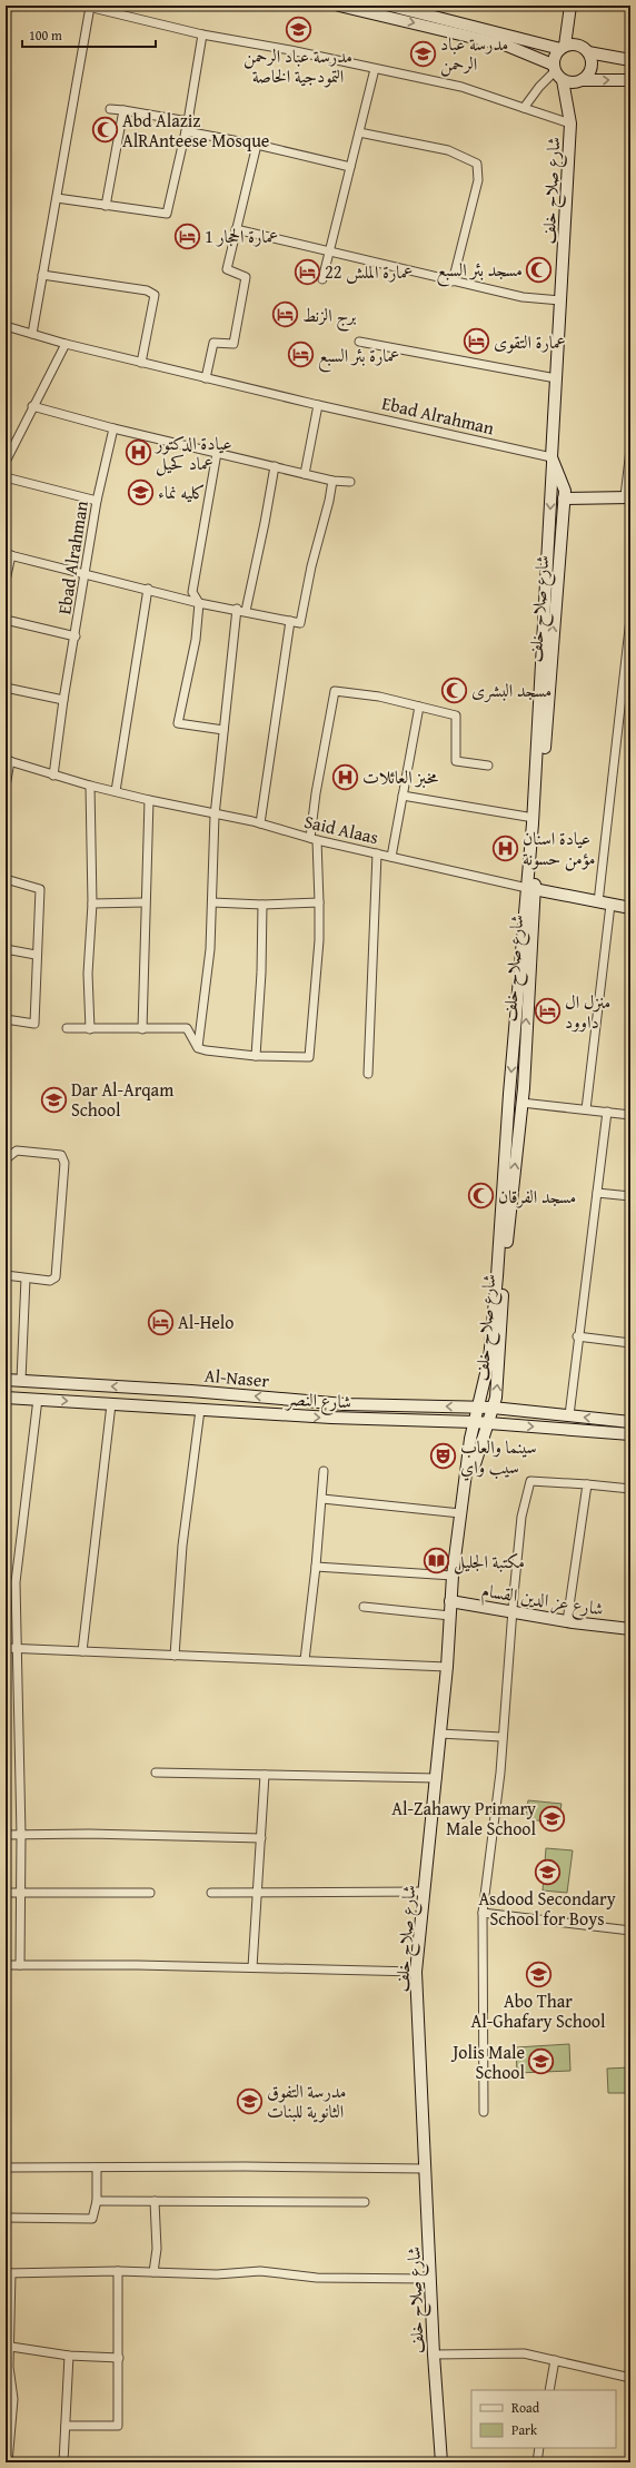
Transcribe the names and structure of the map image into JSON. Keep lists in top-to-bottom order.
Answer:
{
  "streets": {
    "main road": [
      "شارع صلاح خلف",
      "Al-Naser",
      "شارع النصر",
      "شارع عز الدين القسام"
    ],
    "street": ["Ebad Alrahman", "Said Alaas"]
  },
  "crossings": [
    ["شارع صلاح خلف", "Ebad Alrahman"],
    ["شارع صلاح خلف", "Said Alaas"],
    ["شارع صلاح خلف", "Al-Naser"],
    ["شارع صلاح خلف", "شارع النصر"],
    ["شارع صلاح خلف", "شارع عز الدين القسام"],
    ["Ebad Alrahman", "Said Alaas"]
  ],
  "one_way": ["Al-Naser", "شارع النصر"],
  "places": {
    "school or university": [
      "مدرسة عباد الرحمن التمودجية الخاصة",
      "مدرسة عباد الرحمن",
      "كليه نماء",
      "Dar Al-Arqam School",
      "Al-Zahawy Primary Male School",
      "Asdood Secondary School for Boys",
      "Abo Thar Al-Ghafary School",
      "Jolis Male School",
      "مدرسة التفوق الثانوية للبنات"
    ],
    "mosque": [
      "Abd Alaziz AlRAnteese Mosque",
      "مسجد بئر السبع",
      "مسجد البشرى",
      "مسجد الفرقان"
    ],
    "hotel": [
      "عمارة الحجار 1",
      "عمارة الملش 22",
      "برج الزنط",
      "عمارة التقوى",
      "عمارة بئر السبع",
      "منزل ال داوود",
      "Al-Helo"
    ],
    "hospital": ["عيادة الدكتور عماد كحيل", "مخبز العائلات", "عيادة اسنان مؤمن حسونة"],
    "theatre": ["سينما والعاب سيب واي"],
    "library": ["مكتبة الجليل"]
  },
  "legend": ["Road", "Park"],
  "scale_bar": "100 m"
}
